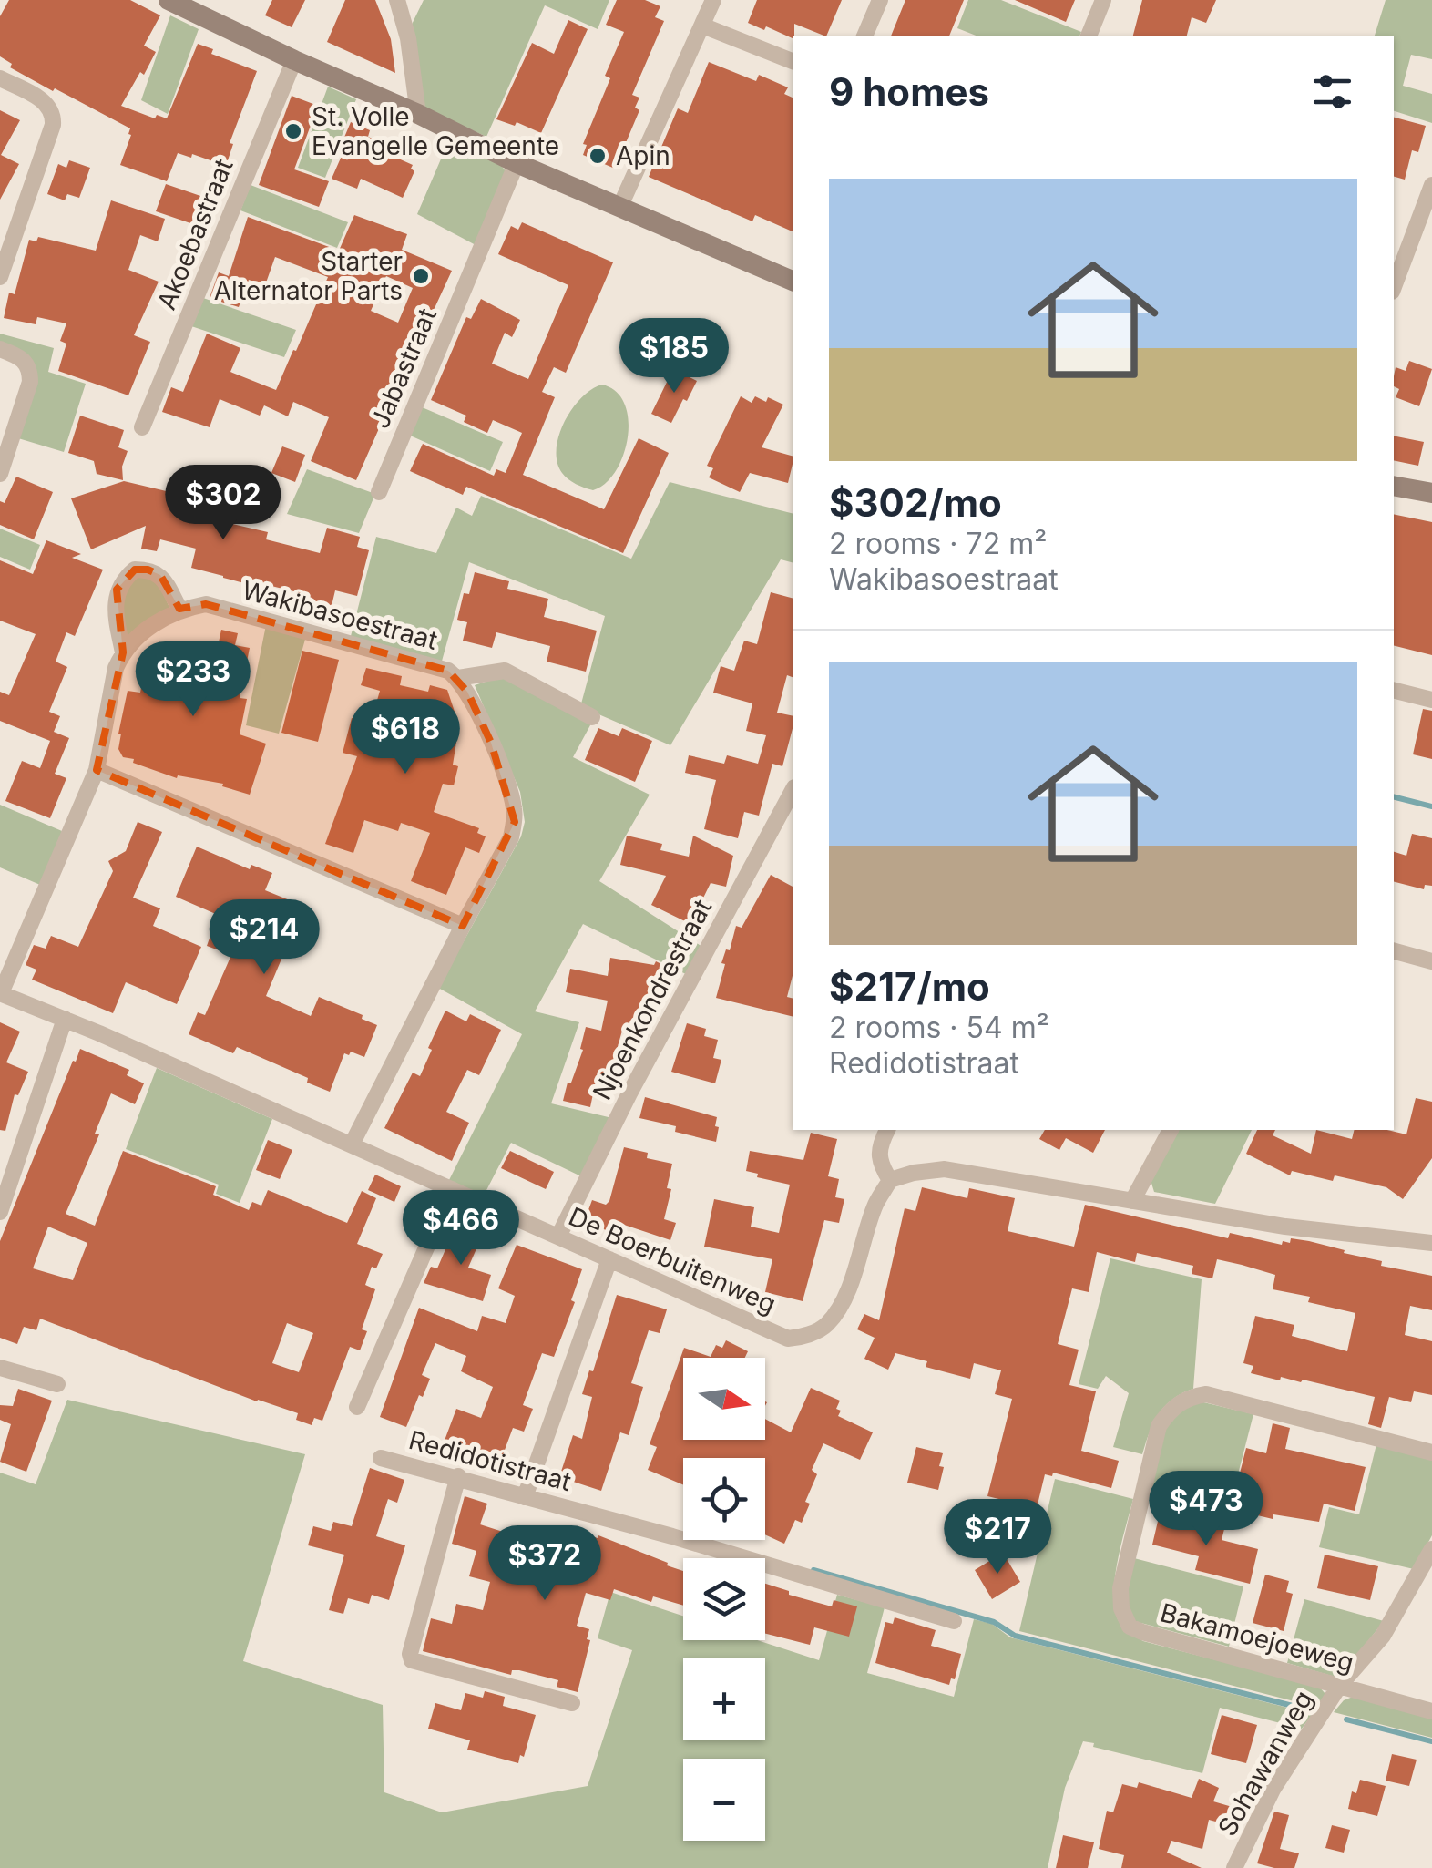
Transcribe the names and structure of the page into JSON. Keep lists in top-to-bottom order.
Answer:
{
  "streets": {
    "street": [
      "Akoebastraat",
      "Jabastraat",
      "Wakibasoestraat",
      "Njoenkondrestraat",
      "De Boerbuitenweg",
      "Redidotistraat",
      "Bakamoejoeweg",
      "Sohawanweg"
    ]
  },
  "crossings": [
    ["Wakibasoestraat", "De Boerbuitenweg"],
    ["Njoenkondrestraat", "De Boerbuitenweg"],
    ["Bakamoejoeweg", "Sohawanweg"]
  ],
  "places": ["St. Volle Evangelle Gemeente", "Apin", "Starter Alternator Parts"],
  "north": "right",
  "page": {
    "heading": "9 homes",
    "list": [
      {
        "name": "$302/mo",
        "note": "2 rooms · 72 m² · Wakibasoestraat"
      },
      {
        "name": "$217/mo",
        "note": "2 rooms · 54 m² · Redidotistraat"
      }
    ],
    "price": [
      "$185",
      "$302",
      "$233",
      "$618",
      "$214",
      "$466",
      "$473",
      "$217",
      "$372"
    ],
    "map_buttons": ["+", "−"]
  }
}
